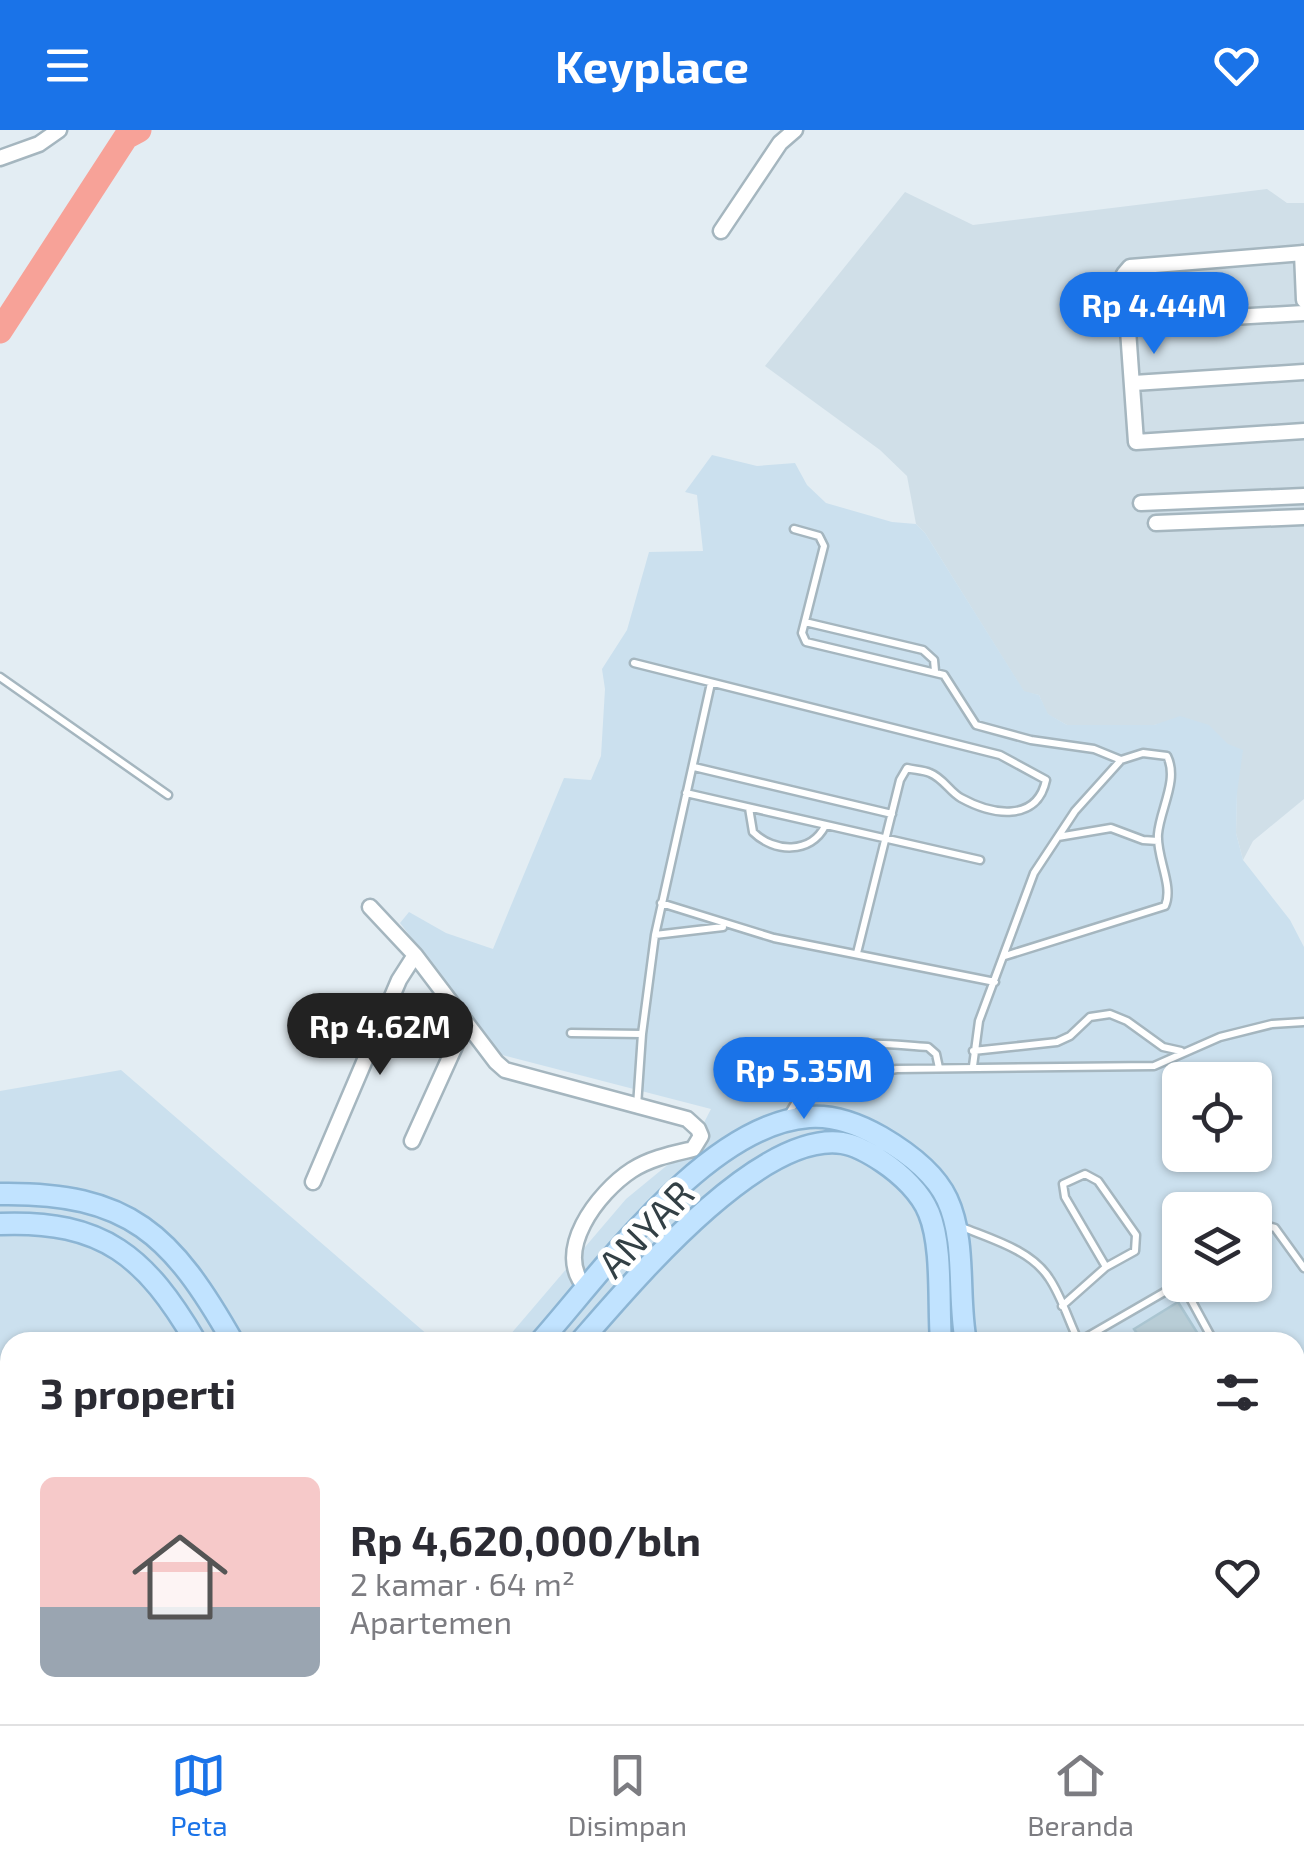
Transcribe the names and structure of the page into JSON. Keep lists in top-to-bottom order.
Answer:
{
  "streets": {
    "street": ["ANYAR"]
  },
  "page": {
    "header": "Keyplace",
    "price": ["Rp 4.44M", "Rp 4.62M", "Rp 5.35M"],
    "heading": "3 properti",
    "list": [
      {
        "name": "Rp 4,620,000/bln",
        "note": "2 kamar · 64 m² · Apartemen"
      }
    ],
    "tabs": ["Peta", "Disimpan", "Beranda"]
  }
}
